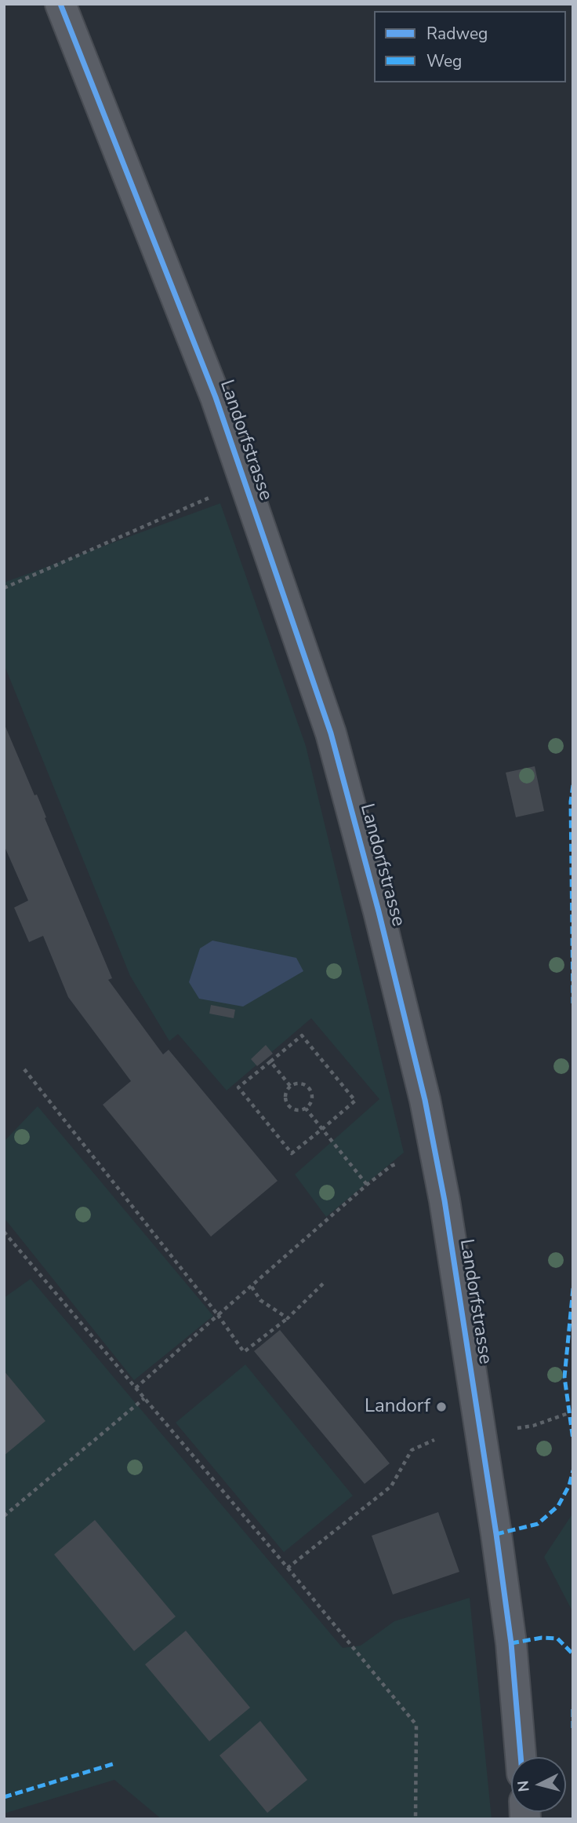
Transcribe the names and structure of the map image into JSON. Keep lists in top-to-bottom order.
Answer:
{
  "streets": {
    "street": ["Landorfstrasse"]
  },
  "places": ["Landorf"],
  "legend": ["Radweg", "Weg"],
  "north": "left"
}
